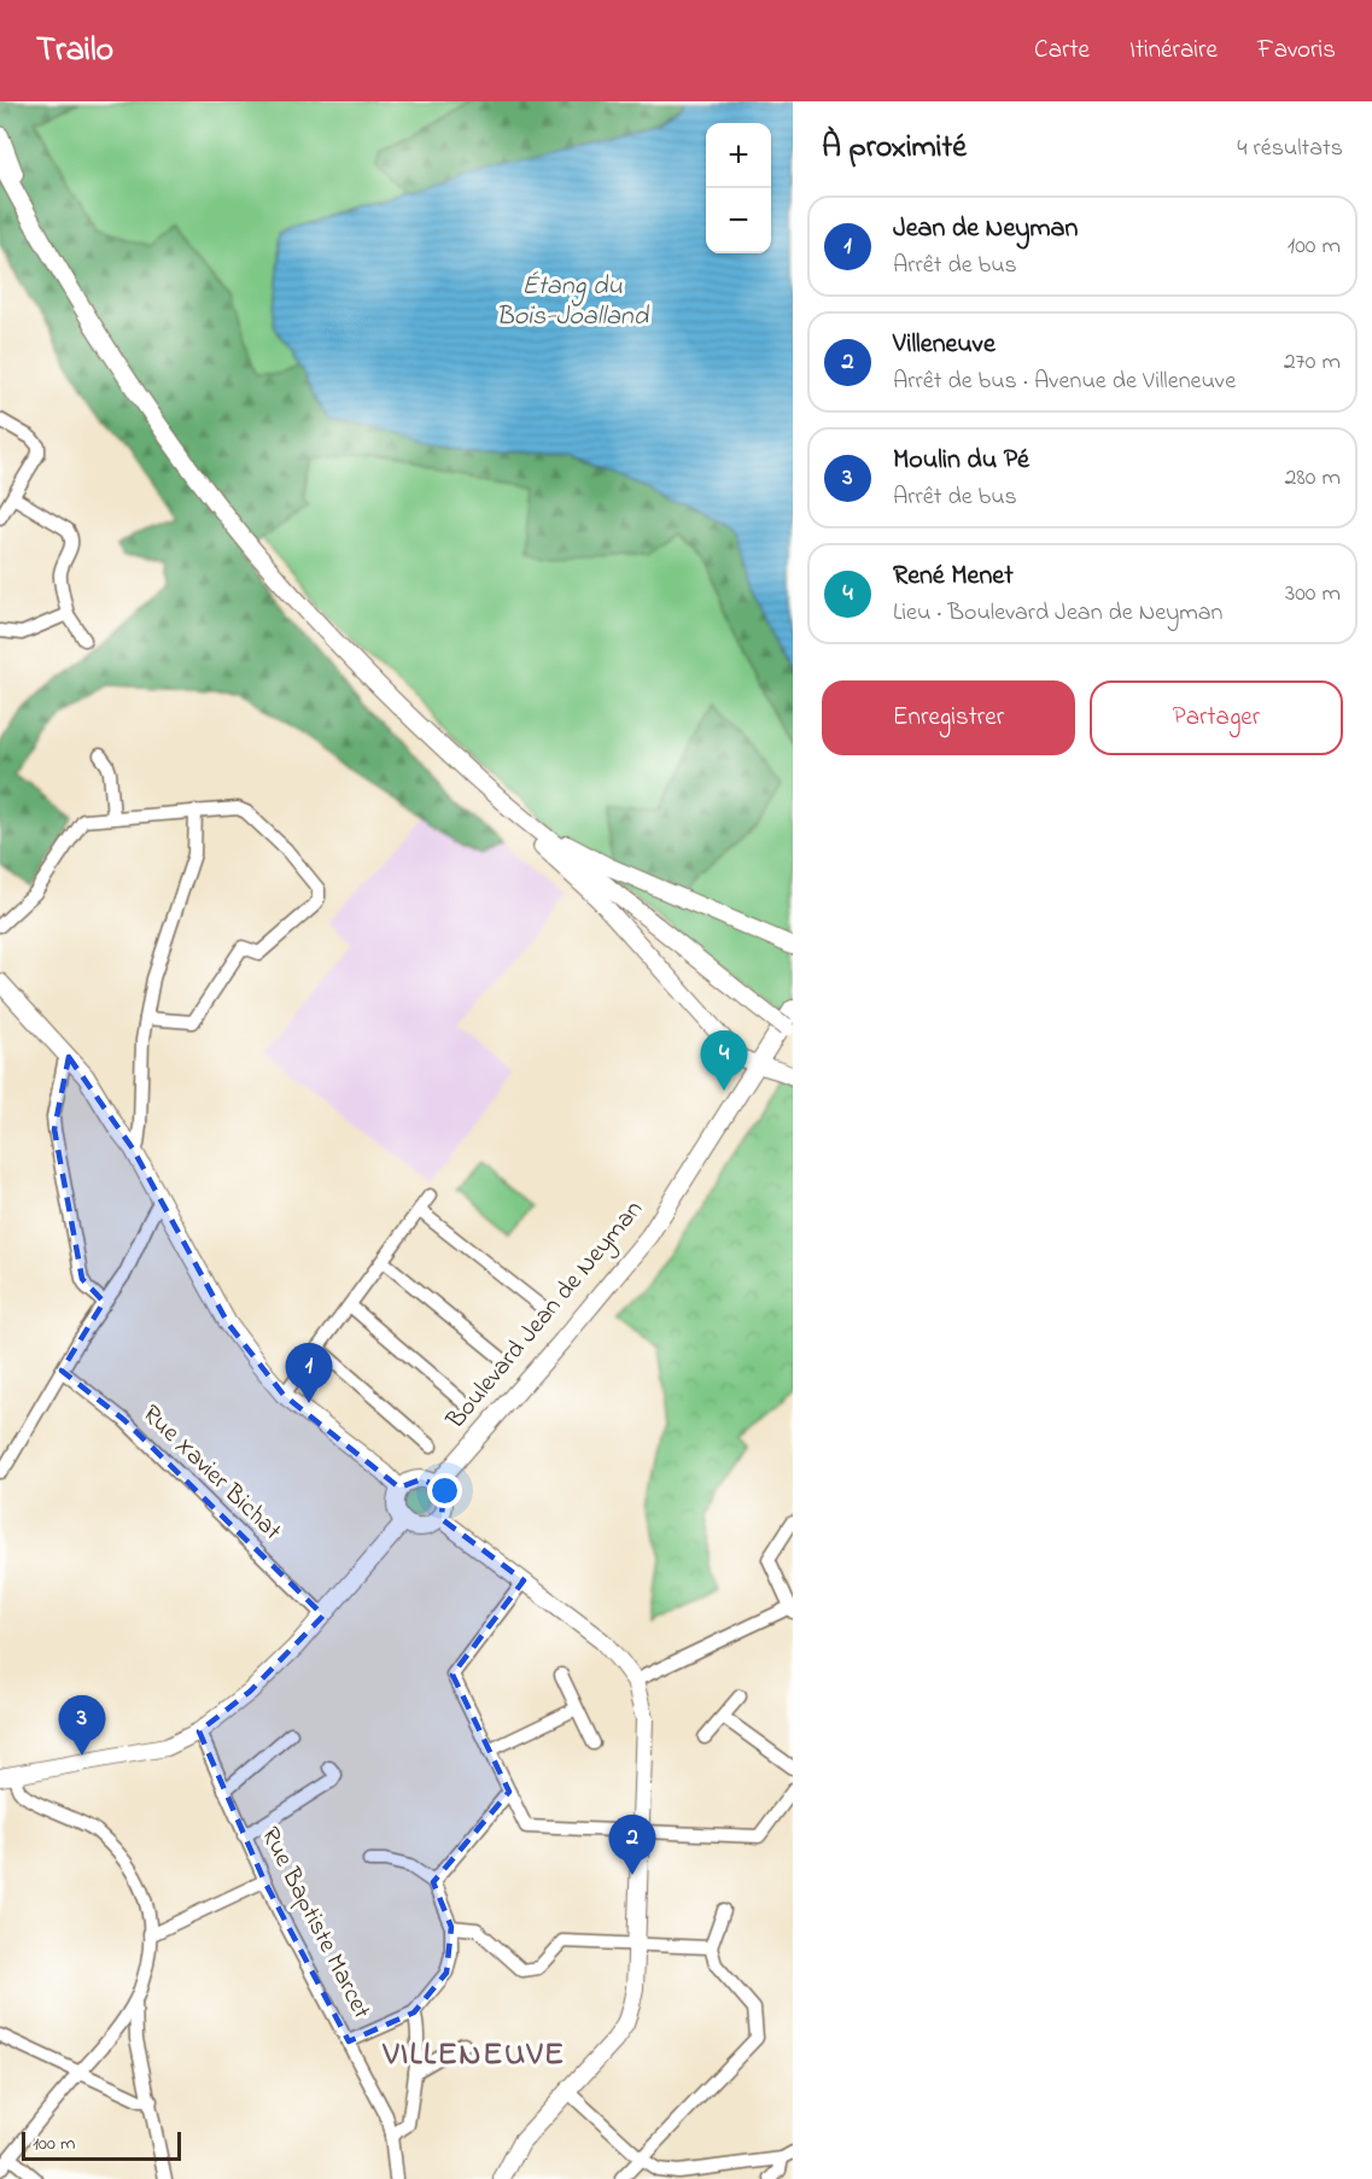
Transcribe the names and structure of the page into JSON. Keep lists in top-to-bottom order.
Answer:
{
  "streets": {
    "street": ["Boulevard Jean de Neyman", "Rue Xavier Bichat", "Rue Baptiste Marcet"]
  },
  "districts": ["VILLENEUVE"],
  "water": ["Étang du Bois-Joalland"],
  "scale_bar": "100 m",
  "page": {
    "header": "Trailo",
    "nav": ["Carte", "Itinéraire", "Favoris"],
    "heading": ["À proximité", "4 résultats"],
    "map_buttons": ["+", "−"],
    "list": [
      {
        "mark": "1",
        "name": "Jean de Neyman",
        "note": "Arrêt de bus",
        "value": "100 m"
      },
      {
        "mark": "2",
        "name": "Villeneuve",
        "note": "Arrêt de bus · Avenue de Villeneuve",
        "value": "270 m"
      },
      {
        "mark": "3",
        "name": "Moulin du Pé",
        "note": "Arrêt de bus",
        "value": "280 m"
      },
      {
        "mark": "4",
        "name": "René Menet",
        "note": "Lieu · Boulevard Jean de Neyman",
        "value": "300 m"
      }
    ],
    "buttons": ["Enregistrer", "Partager"],
    "pins": [
      "4",
      "1",
      "3",
      "2"
    ],
    "scale": "100 m"
  }
}
